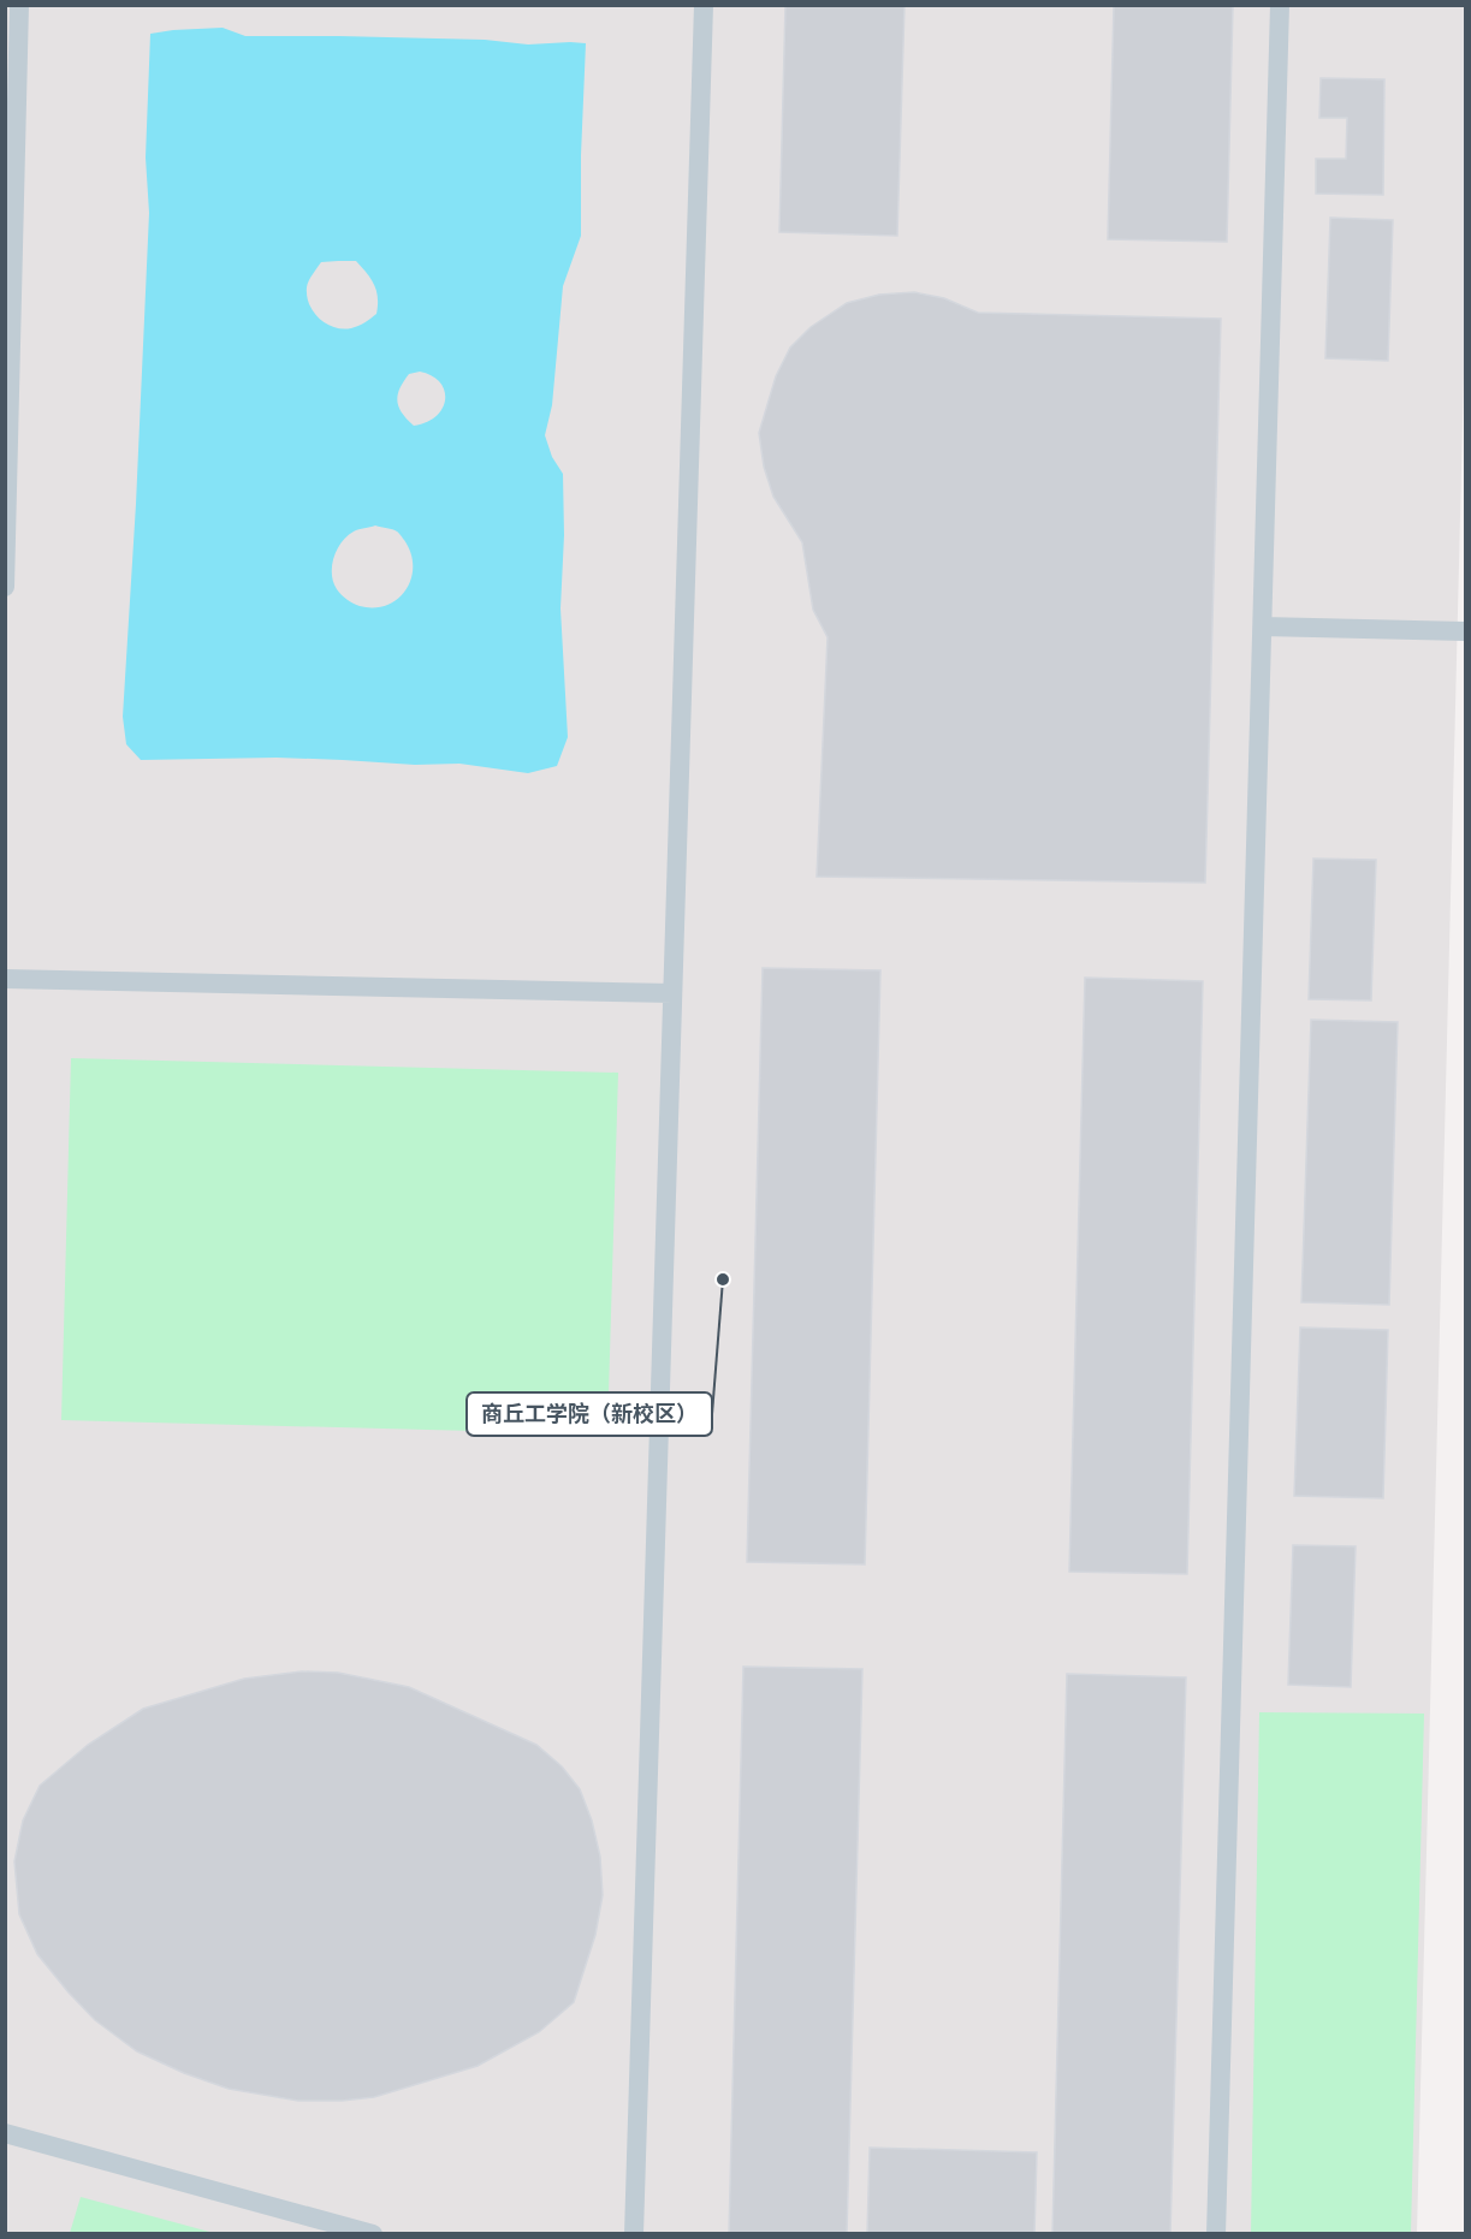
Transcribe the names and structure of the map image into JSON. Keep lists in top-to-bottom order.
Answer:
{
  "places": ["商丘工学院（新校区）"]
}
